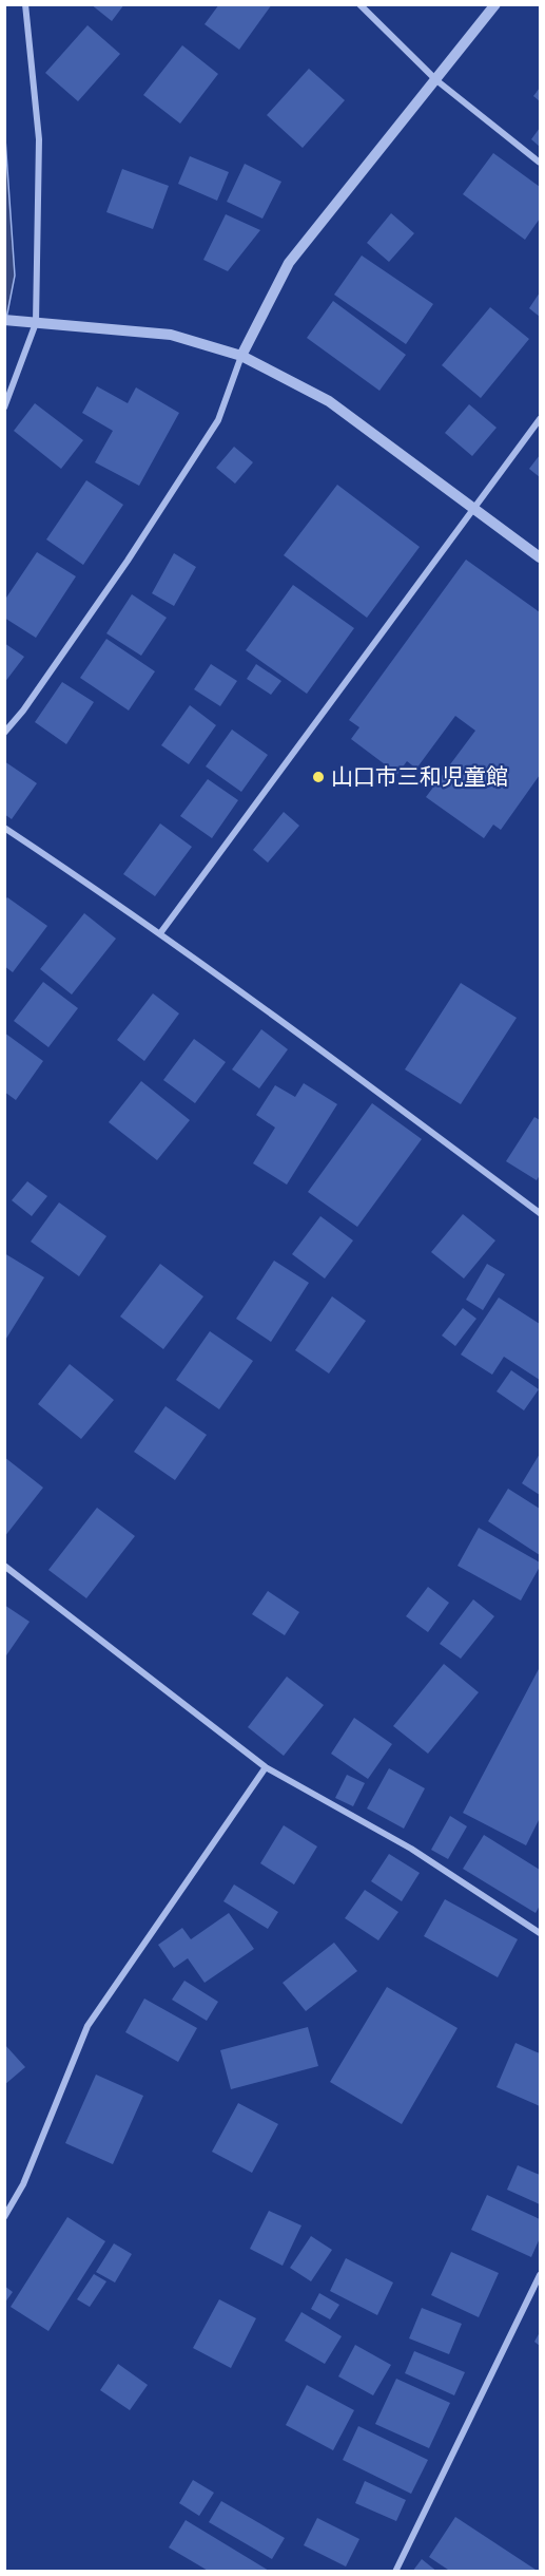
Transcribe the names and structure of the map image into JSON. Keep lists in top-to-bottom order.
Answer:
{
  "places": ["山口市三和児童館"]
}
